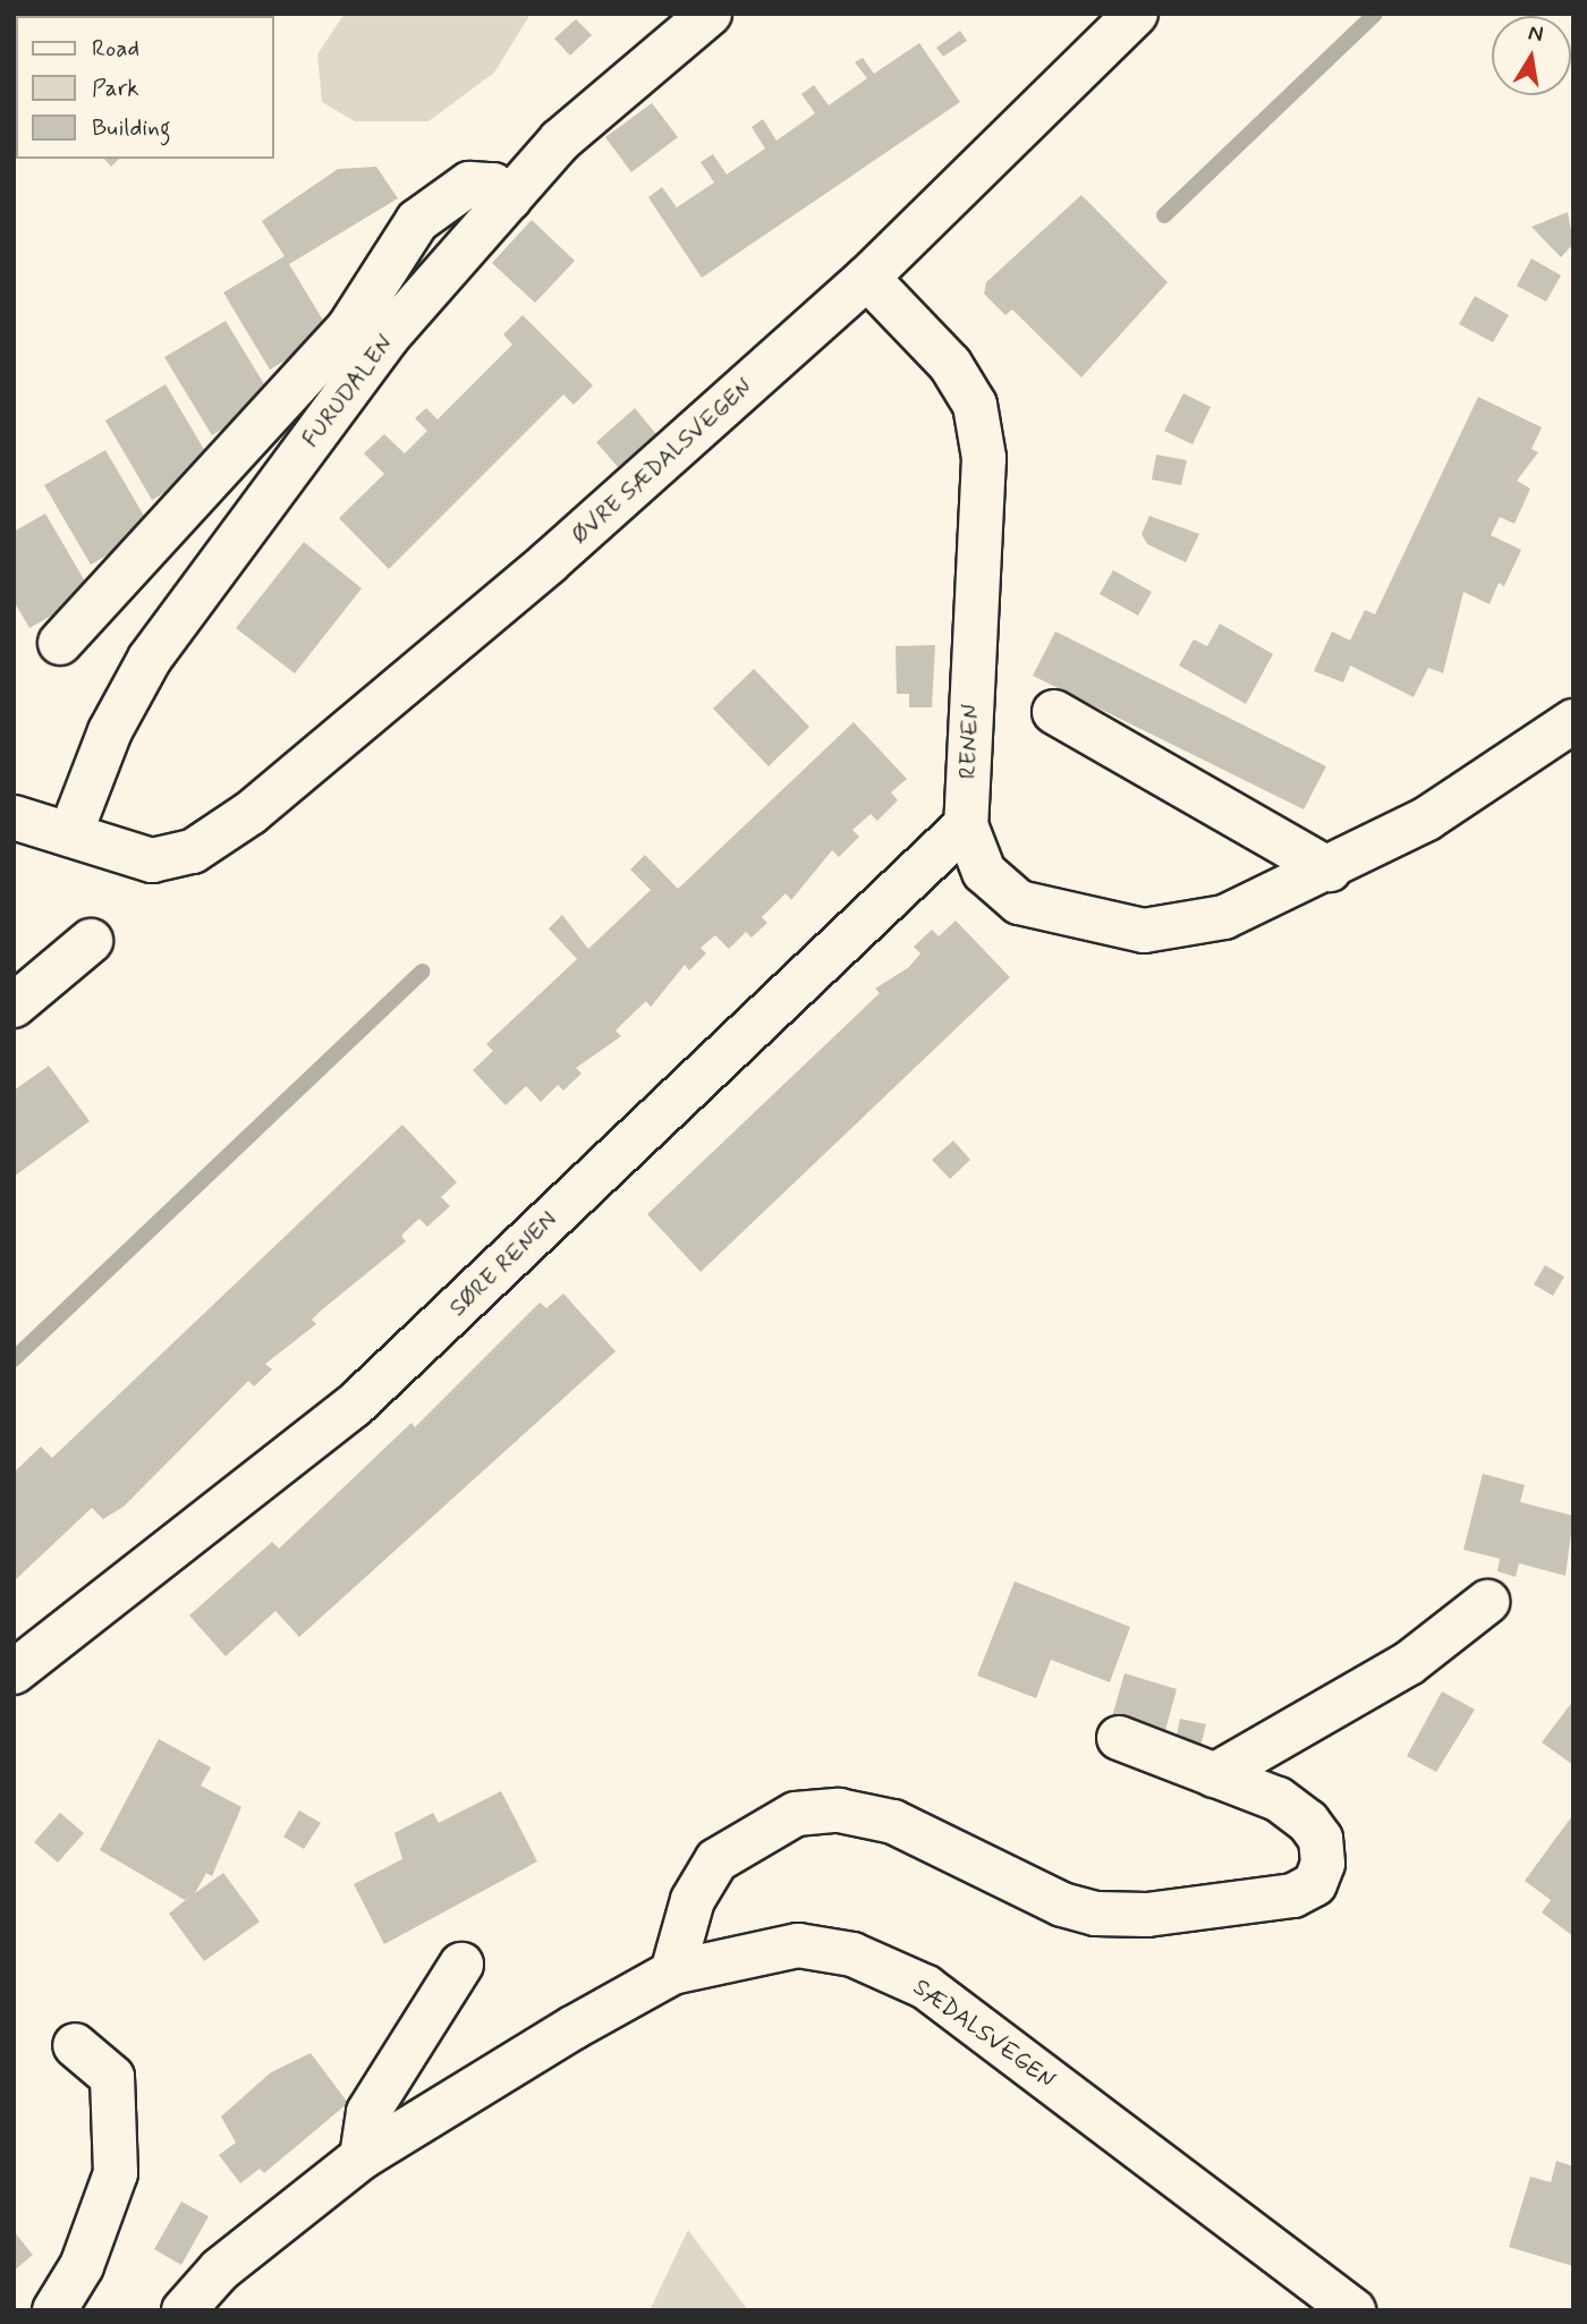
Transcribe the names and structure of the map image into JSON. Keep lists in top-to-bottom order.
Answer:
{
  "streets": {
    "street": [
      "FURUDALEN",
      "ØVRE SÆDALSVEGEN",
      "RENEN",
      "SØRE RENEN",
      "SÆDALSVEGEN"
    ]
  },
  "crossings": [
    ["FURUDALEN", "ØVRE SÆDALSVEGEN"],
    ["ØVRE SÆDALSVEGEN", "RENEN"],
    ["RENEN", "SØRE RENEN"]
  ],
  "legend": ["Road", "Park", "Building"],
  "north": "top"
}
